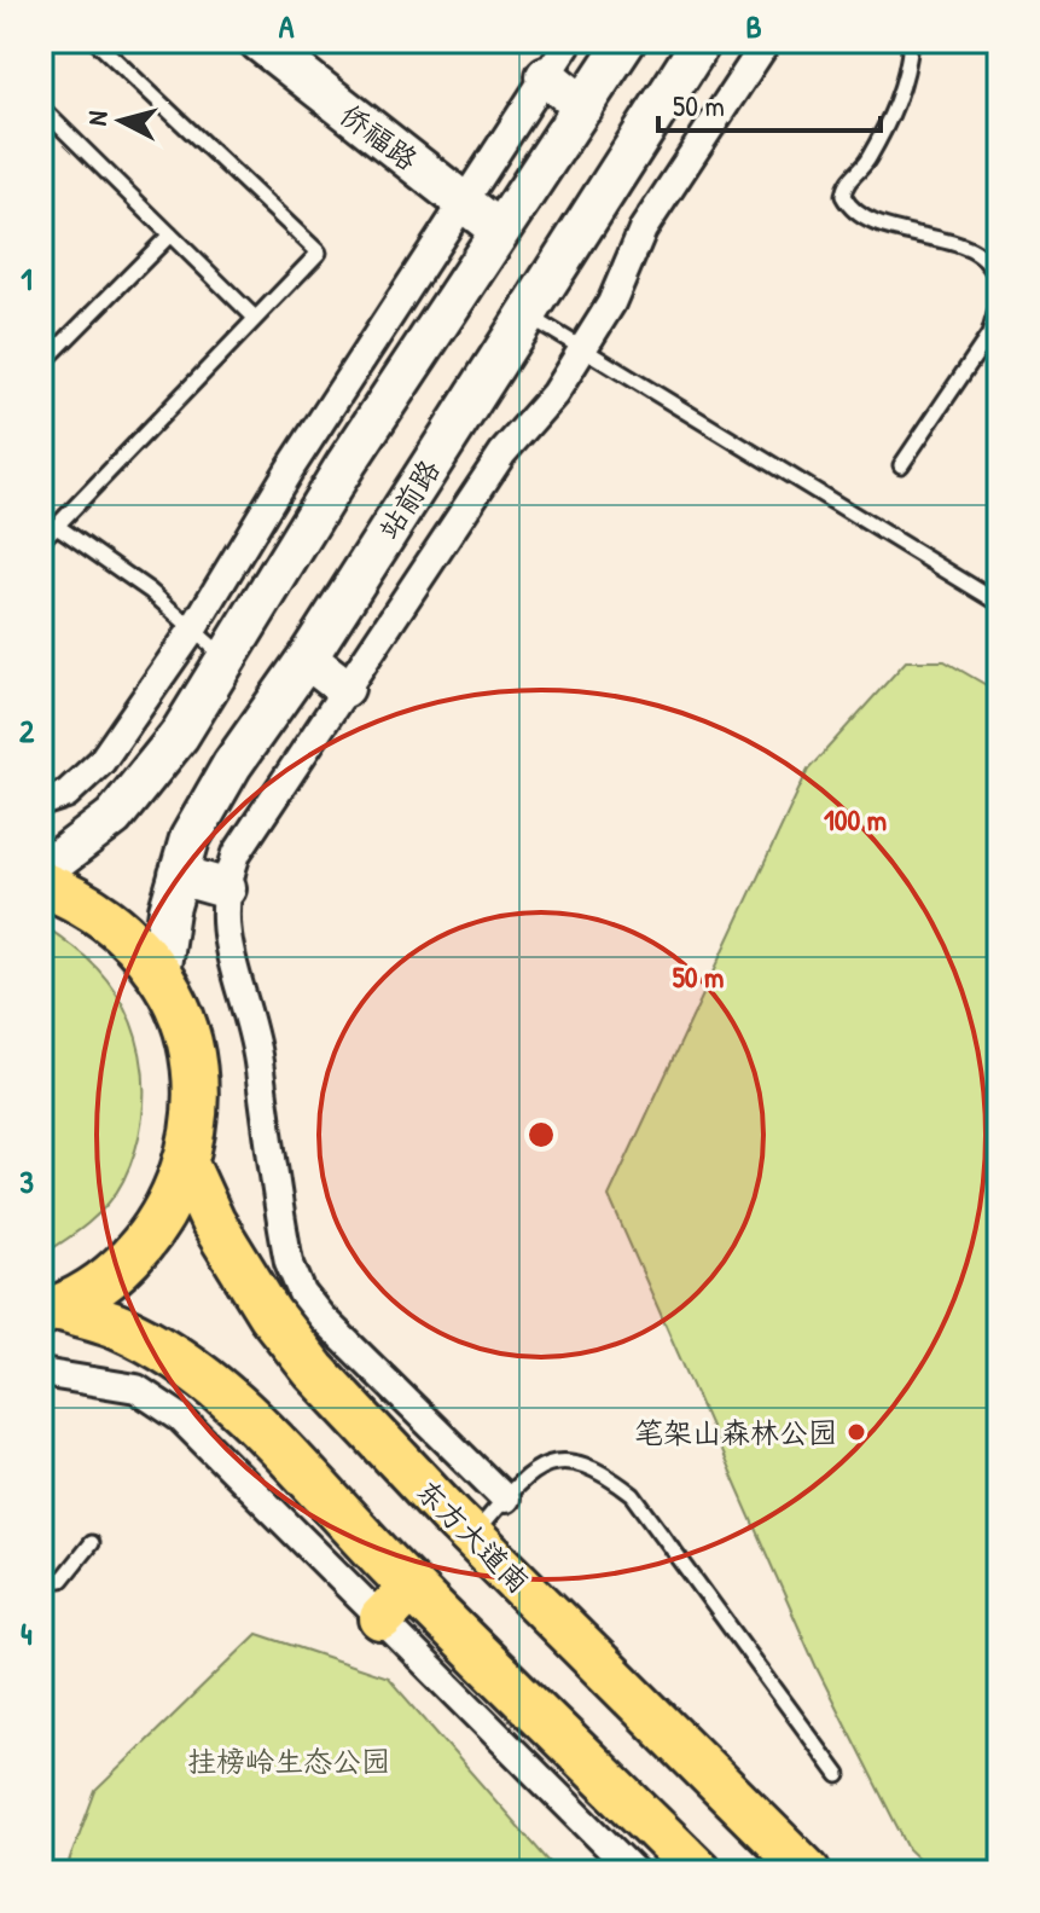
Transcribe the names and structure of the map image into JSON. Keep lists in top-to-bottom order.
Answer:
{
  "streets": {
    "main road": ["侨福路", "站前路", "东方大道南"]
  },
  "parks": ["挂榜岭生态公园"],
  "places": ["笔架山森林公园"],
  "scale_bar": "50 m",
  "north": "left",
  "grid": {
    "columns": ["A", "B"],
    "rows": [
      "1",
      "2",
      "3",
      "4"
    ]
  },
  "rings": ["100 m", "50 m"]
}
